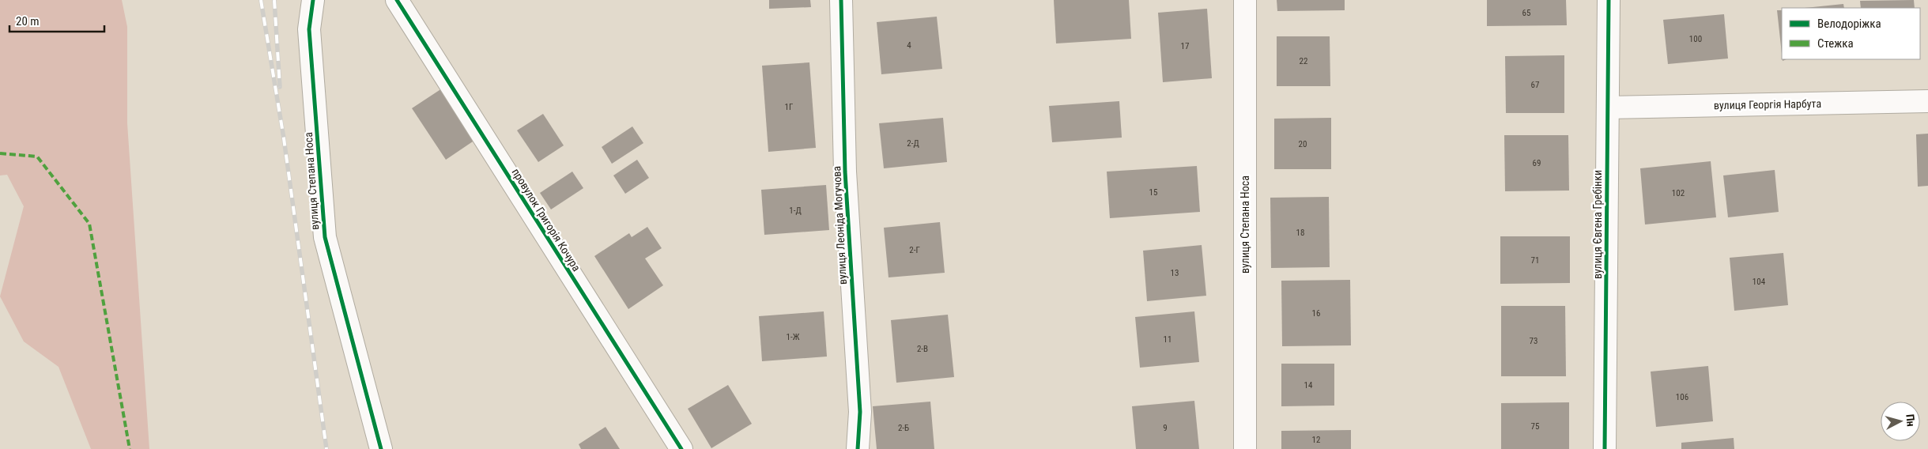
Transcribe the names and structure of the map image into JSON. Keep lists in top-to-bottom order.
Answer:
{
  "streets": {
    "street": [
      "вулиця Георгія Нарбута",
      "вулиця Степана Носа",
      "провулок Григорія Кочура",
      "вулиця Євгена Гребінки",
      "вулиця Леоніда Могучова"
    ]
  },
  "crossings": [
    ["вулиця Георгія Нарбута", "вулиця Євгена Гребінки"]
  ],
  "house_numbers": [
    "65",
    "100",
    "4",
    "17",
    "22",
    "67",
    "1Г",
    "2-Д",
    "20",
    "69",
    "15",
    "102",
    "1-Д",
    "18",
    "2-Г",
    "71",
    "13",
    "104",
    "16",
    "1-Ж",
    "11",
    "73",
    "2-В",
    "14",
    "106",
    "75",
    "2-Б",
    "9",
    "12"
  ],
  "legend": ["Велодоріжка", "Стежка"],
  "scale_bar": "20 m",
  "north": "right"
}
